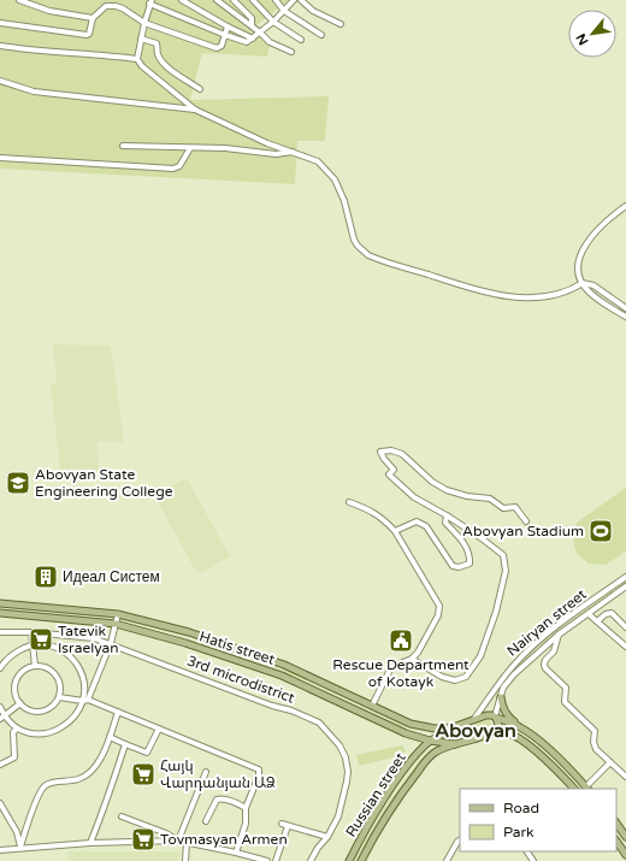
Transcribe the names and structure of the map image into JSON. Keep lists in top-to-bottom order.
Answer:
{
  "streets": {
    "main road": ["Hatis street", "Russian street"],
    "street": ["Nairyan street", "3rd microdistrict"]
  },
  "crossings": [
    ["Hatis street", "Russian street"]
  ],
  "districts": ["Abovyan"],
  "places": {
    "school or university": ["Abovyan State Engineering College"],
    "sports": ["Abovyan Stadium"],
    "building": ["Идеал Систем"],
    "supermarket": ["Tatevik Israelyan", "Հայկ Վարդանյան ԱՁ", "Tovmasyan Armen"],
    "public building": ["Rescue Department of Kotayk"]
  },
  "legend": ["Road", "Park"],
  "north": "bottom left"
}
